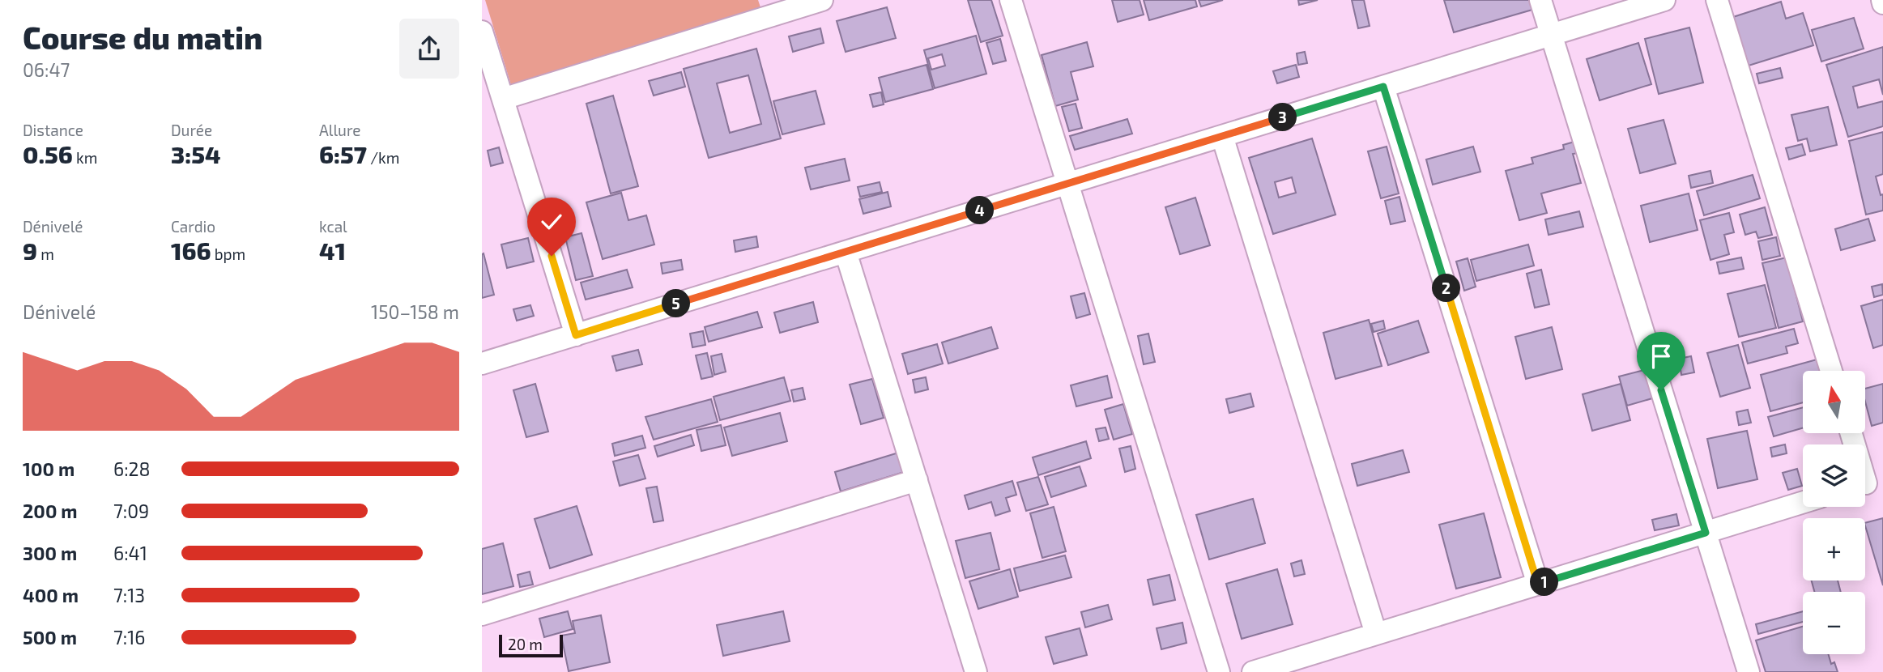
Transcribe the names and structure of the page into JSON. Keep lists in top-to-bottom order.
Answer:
{
  "scale_bar": "20 m",
  "north": "top",
  "page": {
    "heading": ["Course du matin", "06:47"],
    "stats": [
      ["Distance", "0.56 km"],
      ["Durée", "3:54"],
      ["Allure", "6:57 /km"],
      ["Dénivelé", "9 m"],
      ["Cardio", "166 bpm"],
      ["kcal", "41"]
    ],
    "pins": [
      "3",
      "4",
      "2",
      "5",
      "1"
    ],
    "chart": ["Dénivelé", "150–158 m"],
    "map_buttons": ["+", "−"],
    "list": [
      {
        "name": "100 m",
        "note": "6:28"
      },
      {
        "name": "200 m",
        "note": "7:09"
      },
      {
        "name": "300 m",
        "note": "6:41"
      },
      {
        "name": "400 m",
        "note": "7:13"
      },
      {
        "name": "500 m",
        "note": "7:16"
      }
    ],
    "scale": "20 m"
  }
}
